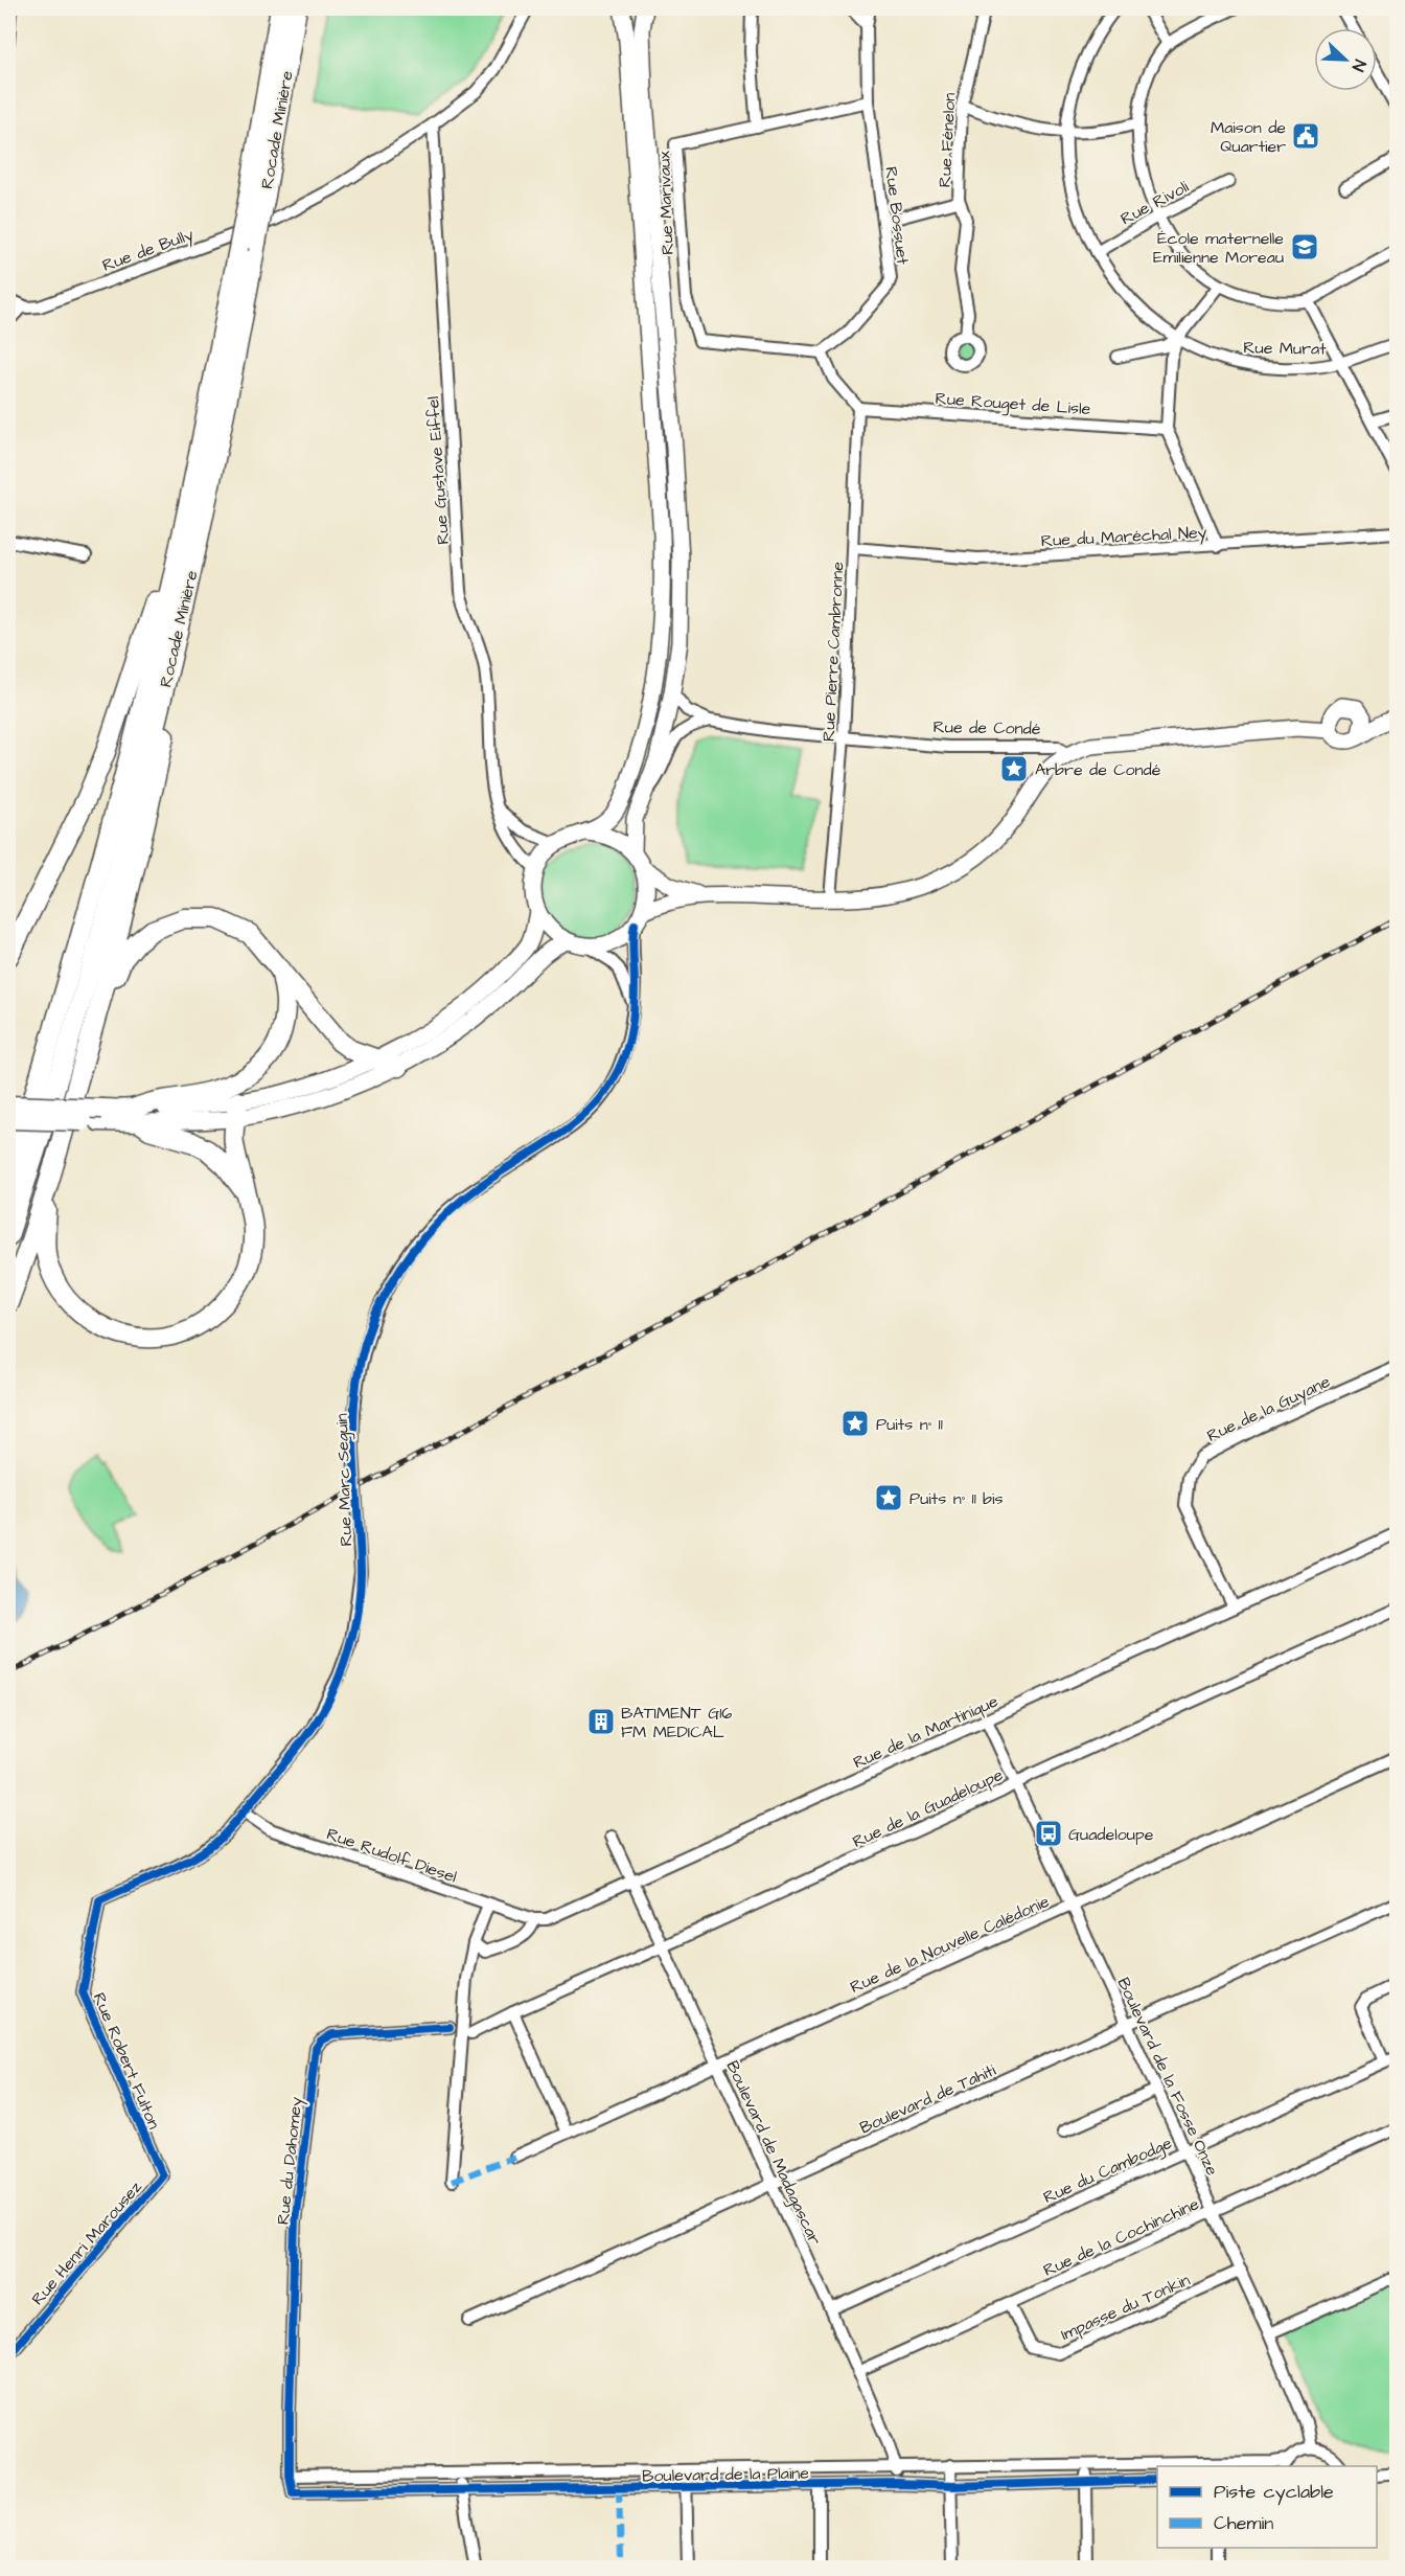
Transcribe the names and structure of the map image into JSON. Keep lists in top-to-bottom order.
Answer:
{
  "streets": {
    "highway": ["Rocade Minière"],
    "street": [
      "Rue Fénelon",
      "Rue Rivoli",
      "Rue Marivaux",
      "Rue Bossuet",
      "Rue de Bully",
      "Rue Murat",
      "Rue Rouget de Lisle",
      "Rue Gustave Eiffel",
      "Rue du Maréchal Ney",
      "Rue Pierre Cambronne",
      "Rue de Condé",
      "Rue de la Guyane",
      "Rue Marc Seguin",
      "Rue de la Martinique",
      "Rue de la Guadeloupe",
      "Rue Rudolf Diesel",
      "Rue de la Nouvelle Calédonie",
      "Rue Robert Fulton",
      "Boulevard de la Fosse Onze",
      "Boulevard de Tahiti",
      "Boulevard de Madagascar",
      "Rue du Dahomey",
      "Rue du Cambodge",
      "Rue de la Cochinchine",
      "Rue Henri Marousez",
      "Impasse du Tonkin",
      "Boulevard de la Plaine"
    ]
  },
  "crossings": [
    ["Rue Fénelon", "Rue Bossuet"],
    ["Rue Rivoli", "Rue Murat"],
    ["Rue Marivaux", "Rue Bossuet"],
    ["Rue de Bully", "Rue Gustave Eiffel"],
    ["Rue Rouget de Lisle", "Rue Pierre Cambronne"],
    ["Rue Gustave Eiffel", "Rue Marc Seguin"],
    ["Rue du Maréchal Ney", "Rue Pierre Cambronne"],
    ["Rue Pierre Cambronne", "Rue de Condé"],
    ["Rue de la Guyane", "Rue de la Martinique"],
    ["Rue Marc Seguin", "Rue Rudolf Diesel"],
    ["Rue Marc Seguin", "Rue Robert Fulton"],
    ["Rue de la Martinique", "Rue Rudolf Diesel"],
    ["Rue de la Martinique", "Boulevard de la Fosse Onze"],
    ["Rue de la Martinique", "Boulevard de Madagascar"],
    ["Rue de la Guadeloupe", "Boulevard de la Fosse Onze"],
    ["Rue de la Guadeloupe", "Boulevard de Madagascar"],
    ["Rue Rudolf Diesel", "Rue Robert Fulton"],
    ["Rue de la Nouvelle Calédonie", "Boulevard de la Fosse Onze"],
    ["Rue de la Nouvelle Calédonie", "Boulevard de Madagascar"],
    ["Rue Robert Fulton", "Rue Henri Marousez"],
    ["Boulevard de la Fosse Onze", "Boulevard de Tahiti"],
    ["Boulevard de la Fosse Onze", "Rue du Cambodge"],
    ["Boulevard de la Fosse Onze", "Rue de la Cochinchine"],
    ["Boulevard de la Fosse Onze", "Impasse du Tonkin"],
    ["Boulevard de Tahiti", "Boulevard de Madagascar"],
    ["Boulevard de Madagascar", "Rue du Cambodge"],
    ["Boulevard de Madagascar", "Rue de la Cochinchine"],
    ["Boulevard de Madagascar", "Boulevard de la Plaine"],
    ["Rue du Dahomey", "Boulevard de la Plaine"],
    ["Rue de la Cochinchine", "Impasse du Tonkin"]
  ],
  "places": {
    "public building": ["Maison de Quartier"],
    "school or university": ["École maternelle Emilienne Moreau"],
    "place": ["Arbre de Condé", "Puits n° 11", "Puits n° 11 bis"],
    "building": ["BATIMENT G16 FM MEDICAL"],
    "bus stop": ["Guadeloupe"]
  },
  "legend": ["Piste cyclable", "Chemin"],
  "north": "bottom right"
}
